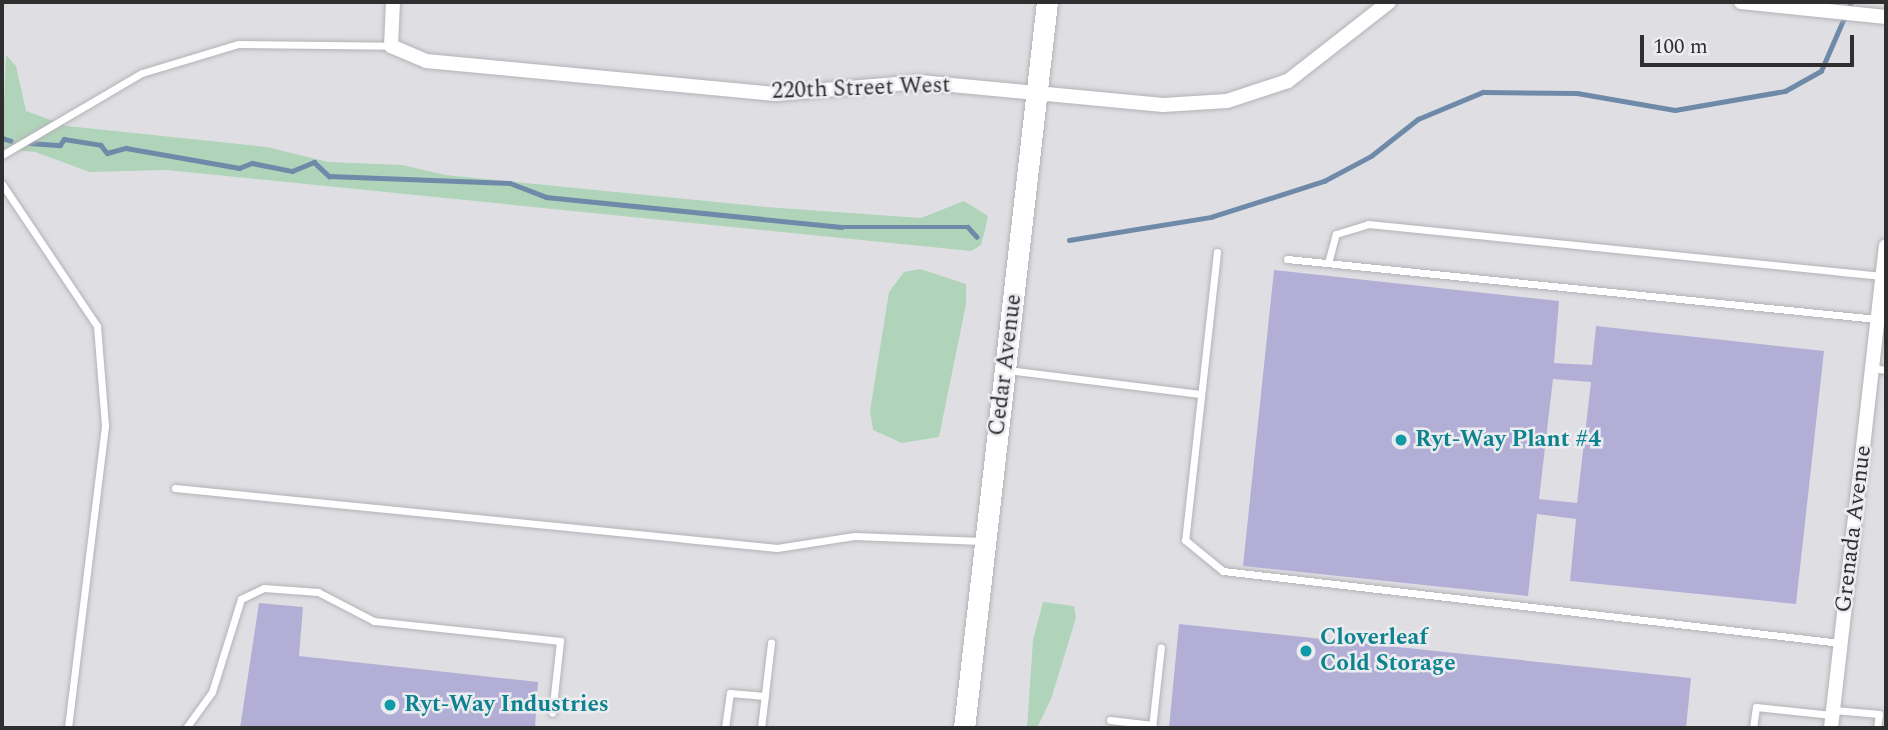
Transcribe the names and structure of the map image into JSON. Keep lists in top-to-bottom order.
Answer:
{
  "streets": {
    "main road": ["Cedar Avenue"],
    "street": ["220th Street West", "Grenada Avenue"]
  },
  "crossings": [
    ["220th Street West", "Cedar Avenue"]
  ],
  "places": ["Ryt-Way Plant #4", "Cloverleaf Cold Storage", "Ryt-Way Industries"],
  "scale_bar": "100 m"
}
